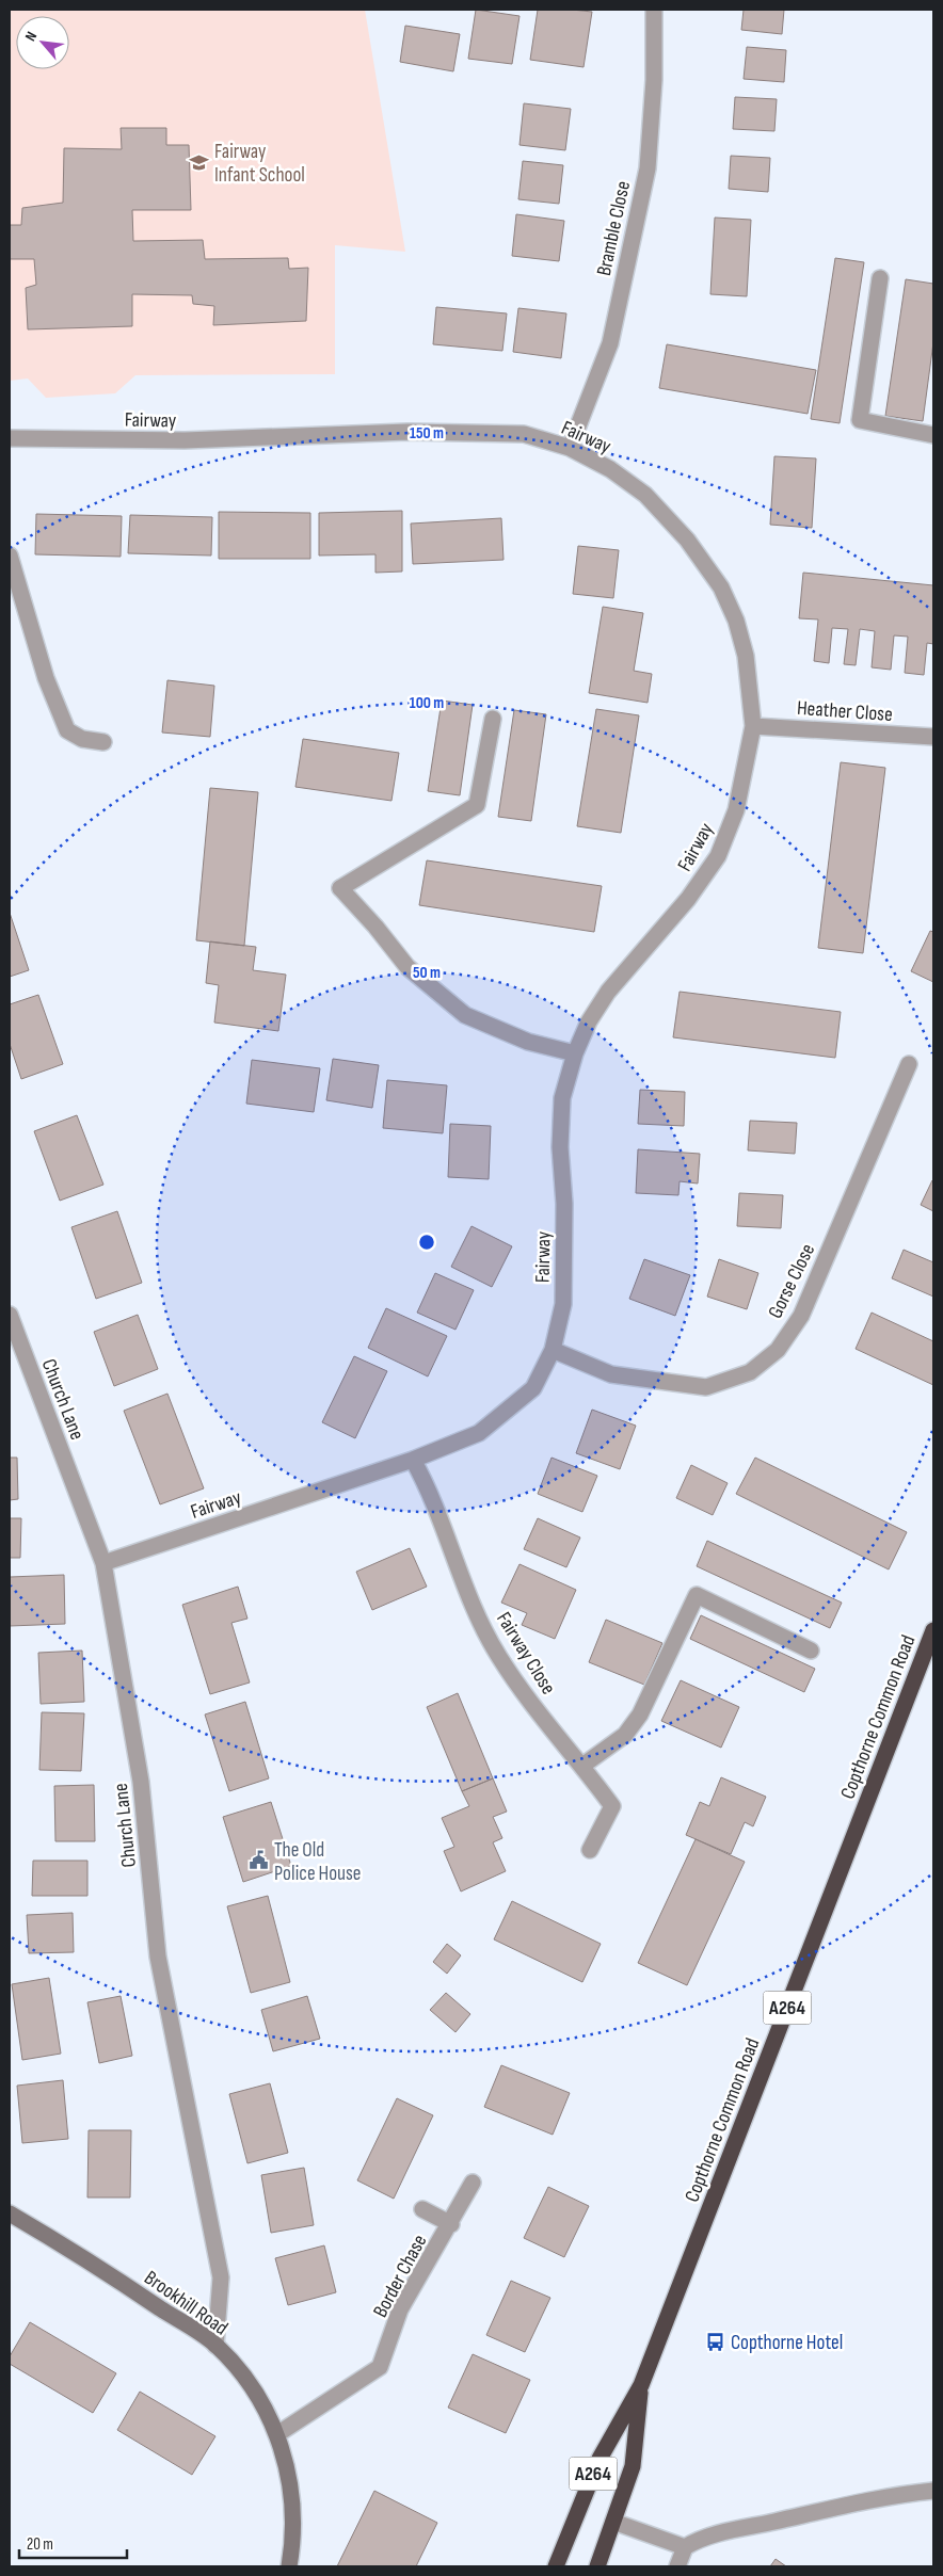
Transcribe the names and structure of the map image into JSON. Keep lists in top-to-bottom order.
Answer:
{
  "streets": {
    "highway": ["Copthorne Common Road", "A264"],
    "street": [
      "Bramble Close",
      "Fairway",
      "Heather Close",
      "Gorse Close",
      "Church Lane",
      "Fairway Close",
      "Border Chase",
      "Brookhill Road"
    ]
  },
  "crossings": [
    ["Bramble Close", "Fairway"],
    ["Fairway", "Heather Close"],
    ["Fairway", "Gorse Close"],
    ["Fairway", "Church Lane"],
    ["Fairway", "Fairway Close"],
    ["Church Lane", "Brookhill Road"],
    ["Border Chase", "Brookhill Road"]
  ],
  "places": {
    "school or university": ["Fairway Infant School"],
    "public building": ["The Old Police House"],
    "bus stop": ["Copthorne Hotel"]
  },
  "scale_bar": "20 m",
  "north": "top left",
  "rings": ["150 m", "100 m", "50 m"]
}
